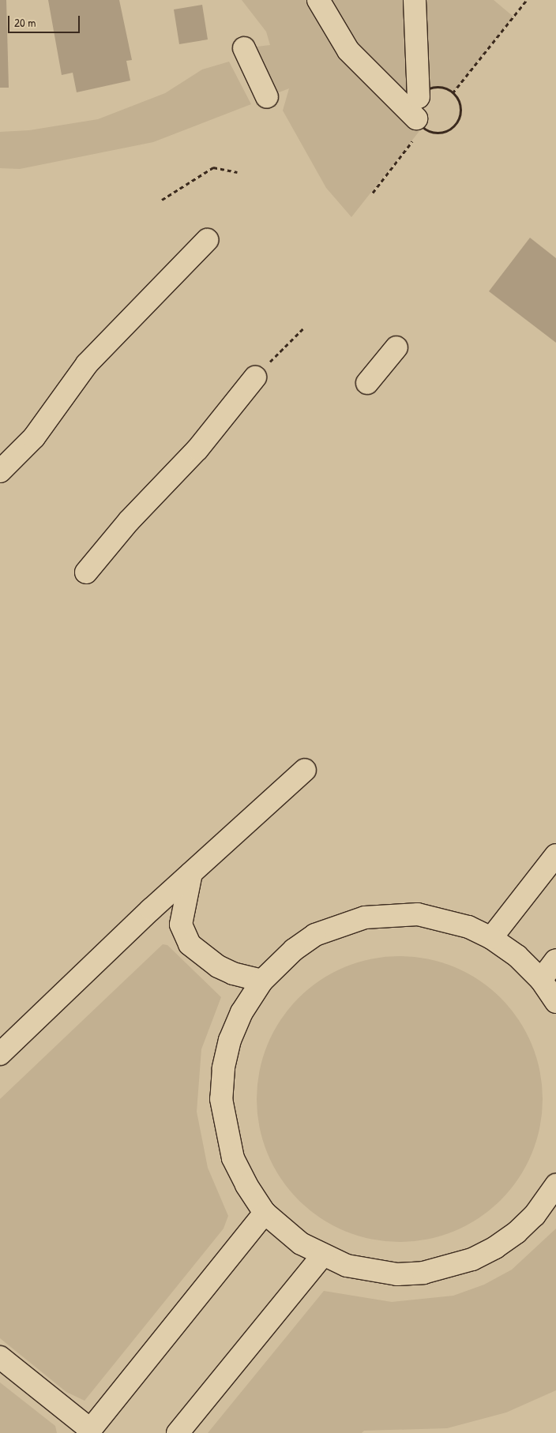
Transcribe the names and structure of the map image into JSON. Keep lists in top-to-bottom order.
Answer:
{
  "scale_bar": "20 m"
}
